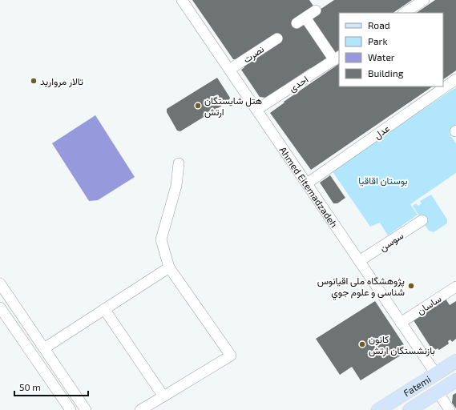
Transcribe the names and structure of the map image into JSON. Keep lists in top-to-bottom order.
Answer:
{
  "streets": {
    "main road": ["Fatemi"],
    "street": [
      "نصرت",
      "احدی",
      "عدل",
      "Ahmed Eitemadzadeh",
      "سوسن",
      "ساسان"
    ]
  },
  "crossings": [
    ["نصرت", "Ahmed Eitemadzadeh"],
    ["احدی", "Ahmed Eitemadzadeh"],
    ["عدل", "Ahmed Eitemadzadeh"],
    ["Ahmed Eitemadzadeh", "سوسن"],
    ["Ahmed Eitemadzadeh", "ساسان"],
    ["Ahmed Eitemadzadeh", "Fatemi"]
  ],
  "parks": ["بوستان اقاقیا"],
  "places": [
    "تالار مروارید",
    "هتل شایستگان ارتش",
    "پژوهشگاه ملی اقیانوس شناسی و علوم جوي",
    "کانون بازنشستگان ارتش"
  ],
  "legend": [
    "Road",
    "Park",
    "Water",
    "Building"
  ],
  "scale_bar": "50 m"
}
